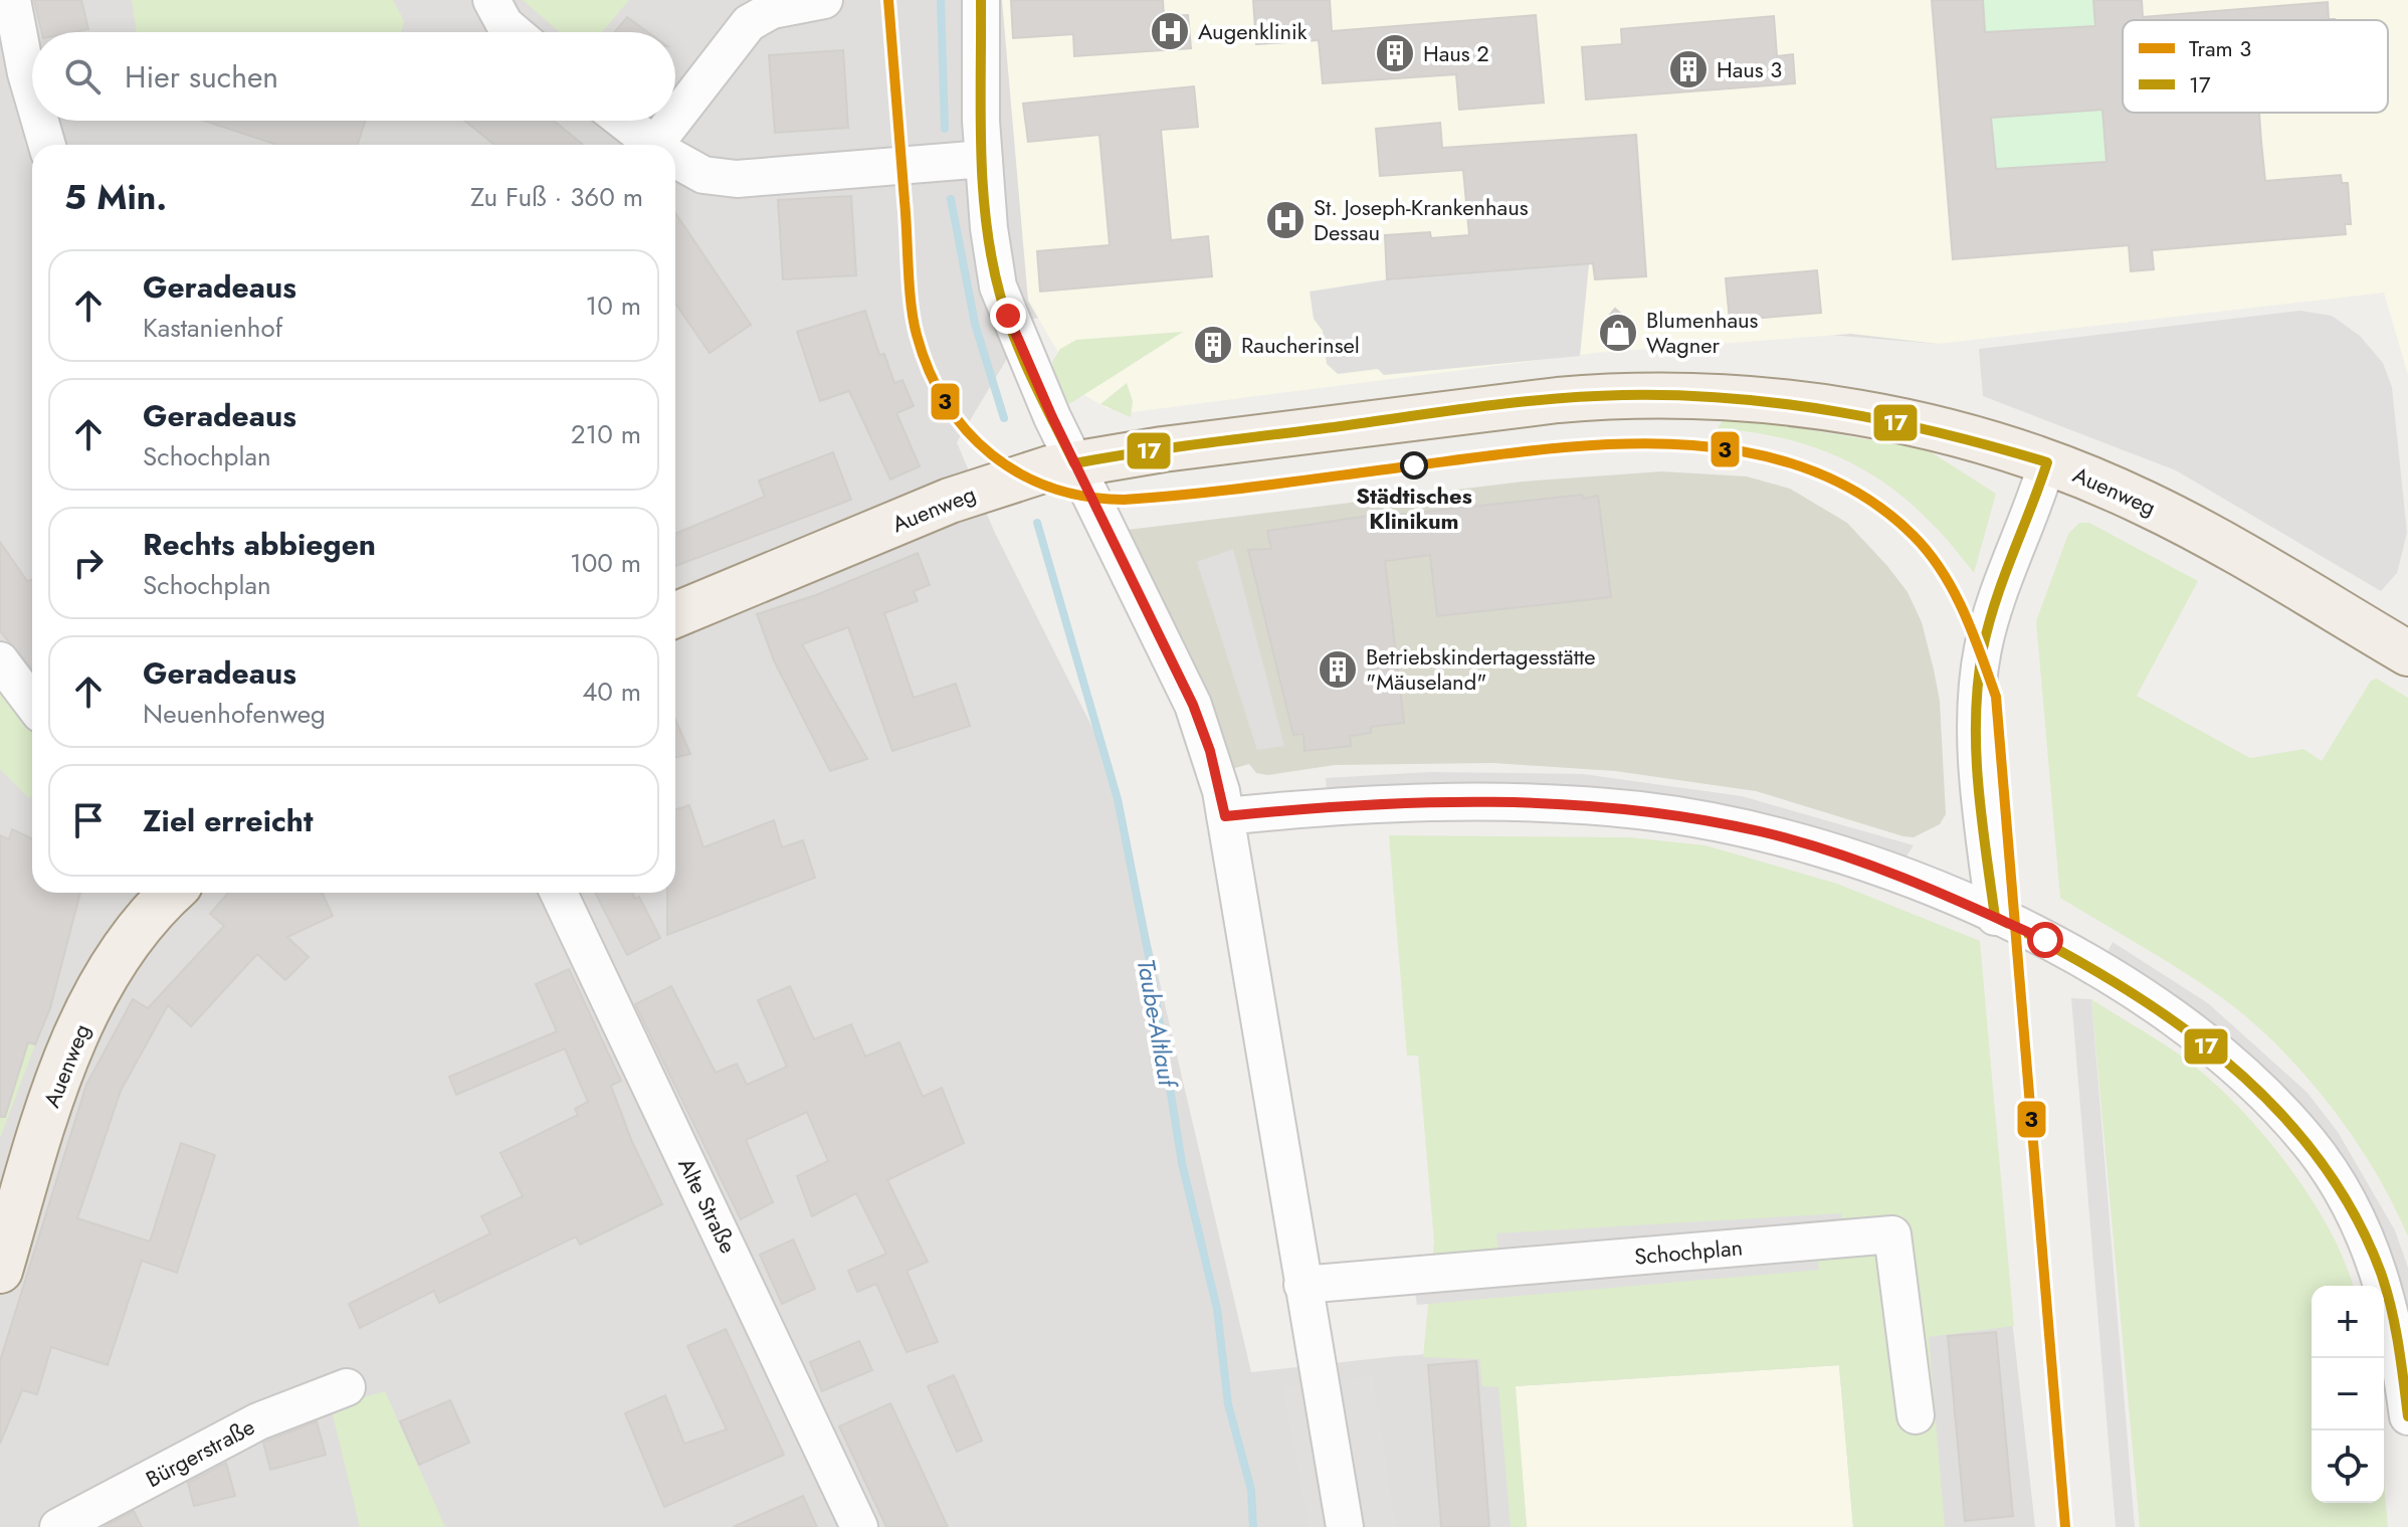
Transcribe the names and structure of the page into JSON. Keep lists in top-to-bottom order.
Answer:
{
  "streets": {
    "main road": ["Auenweg"],
    "street": ["Alte Straße", "Schochplan", "Bürgerstraße"]
  },
  "water": ["Taube-Altlauf"],
  "places": {
    "hospital": ["Augenklinik", "St. Joseph-Krankenhaus Dessau"],
    "building": [
      "Haus 2",
      "Haus 3",
      "Raucherinsel",
      "Betriebskindertagesstätte \"Mäuseland\""
    ],
    "shop": ["Blumenhaus Wagner"],
    "other": ["Städtisches Klinikum"]
  },
  "lines": ["tram line 3", "transit line 17"],
  "legend": ["Tram 3", "17"],
  "page": {
    "search": "Hier suchen",
    "heading": ["5 Min.", "Zu Fuß · 360 m"],
    "list": [
      ["Geradeaus", "Kastanienhof", "10 m"],
      ["Geradeaus", "Schochplan", "210 m"],
      ["Rechts abbiegen", "Schochplan", "100 m"],
      ["Geradeaus", "Neuenhofenweg", "40 m"],
      "Ziel erreicht"
    ],
    "map_buttons": ["+", "−"]
  }
}
